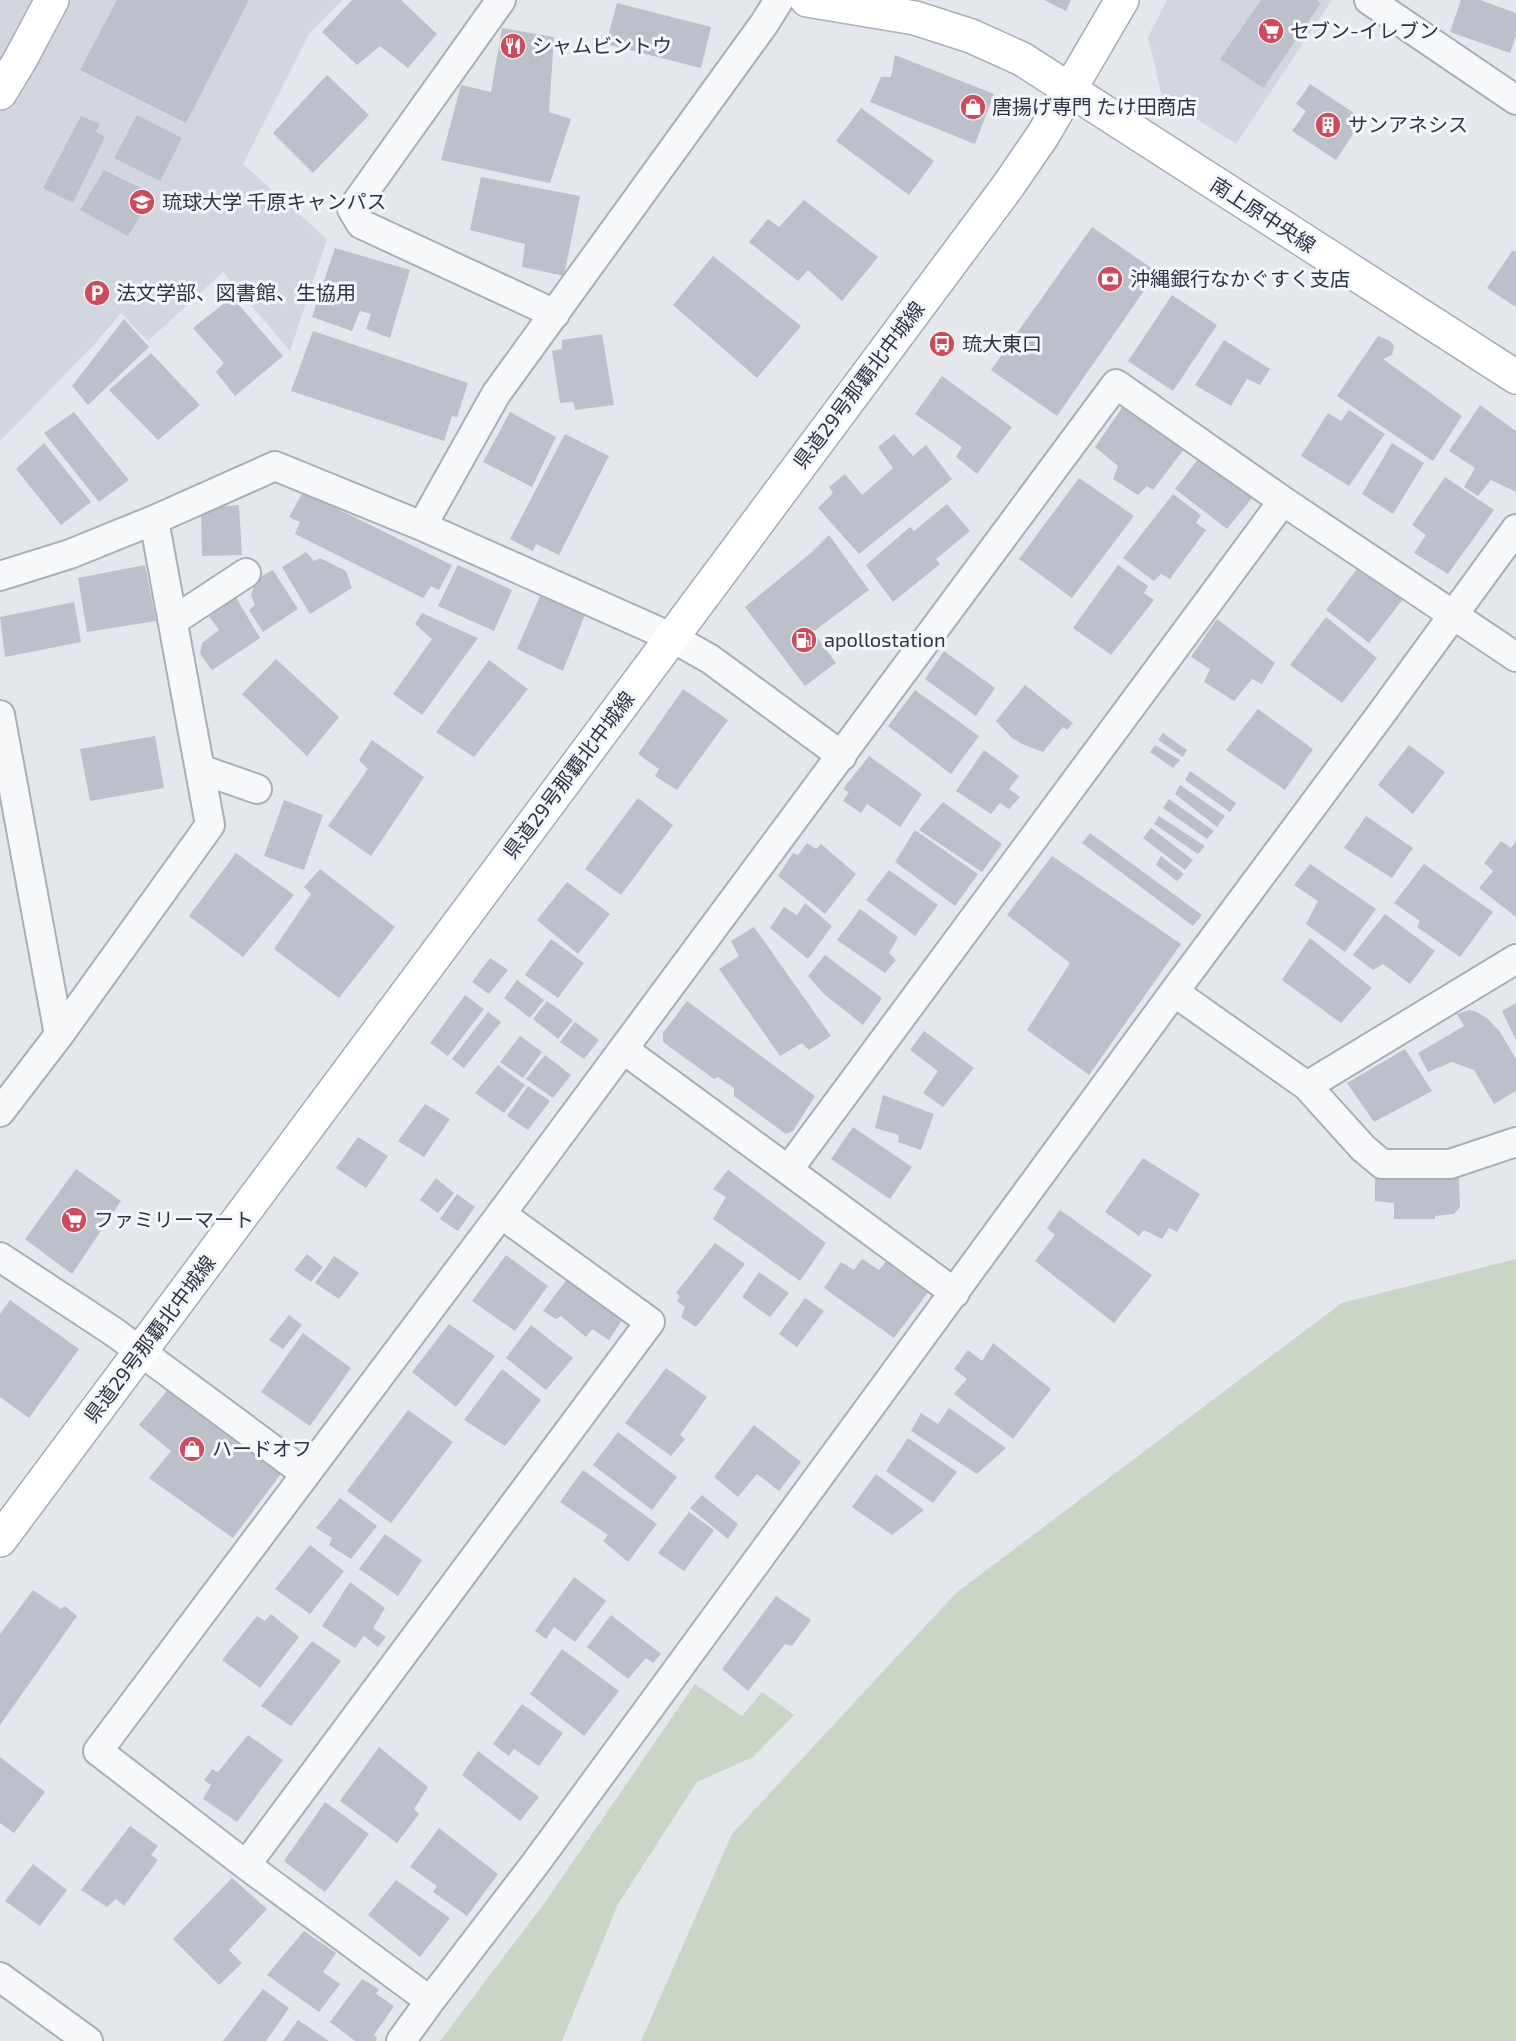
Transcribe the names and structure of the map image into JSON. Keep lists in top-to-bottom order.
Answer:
{
  "streets": {
    "main road": ["南上原中央線", "県道29号那覇北中城線"]
  },
  "crossings": [
    ["南上原中央線", "県道29号那覇北中城線"]
  ],
  "places": {
    "supermarket": ["セブン-イレブン", "ファミリーマート"],
    "restaurant": ["シャムビントウ"],
    "shop": ["唐揚げ専門 たけ田商店", "ハードオフ"],
    "building": ["サンアネシス"],
    "school or university": ["琉球大学 千原キャンパス"],
    "bank": ["沖縄銀行なかぐすく支店"],
    "parking": ["法文学部、図書館、生協用"],
    "bus stop": ["琉大東口"],
    "fuel station": ["apollostation"]
  }
}
